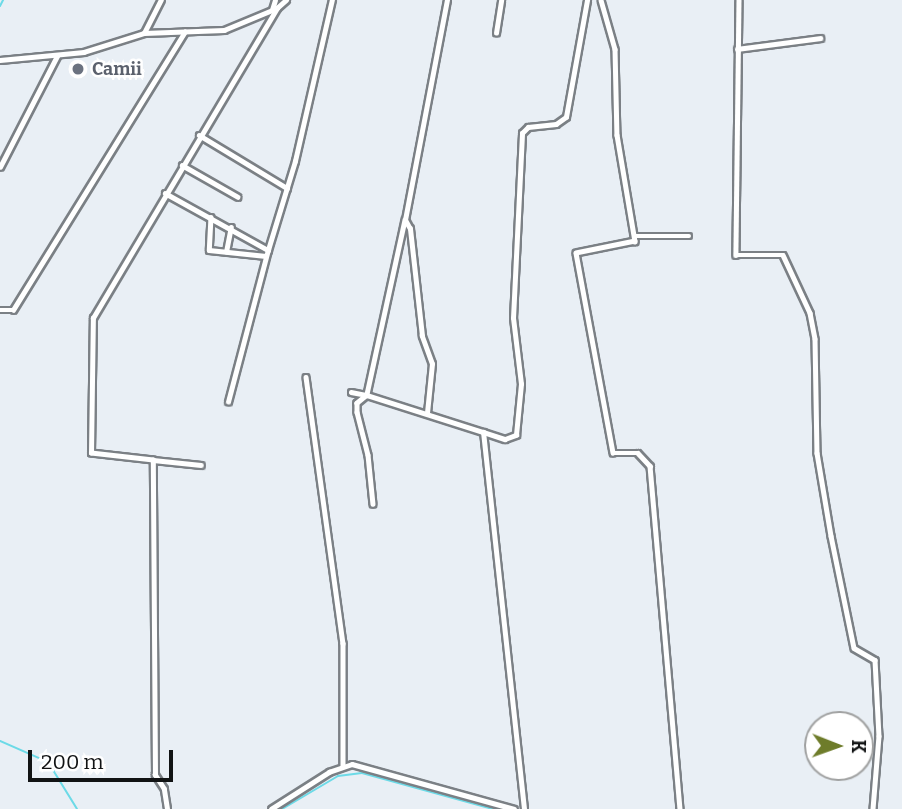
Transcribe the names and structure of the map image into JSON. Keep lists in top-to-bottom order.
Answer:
{
  "places": ["Camii"],
  "scale_bar": "200 m",
  "north": "right"
}
